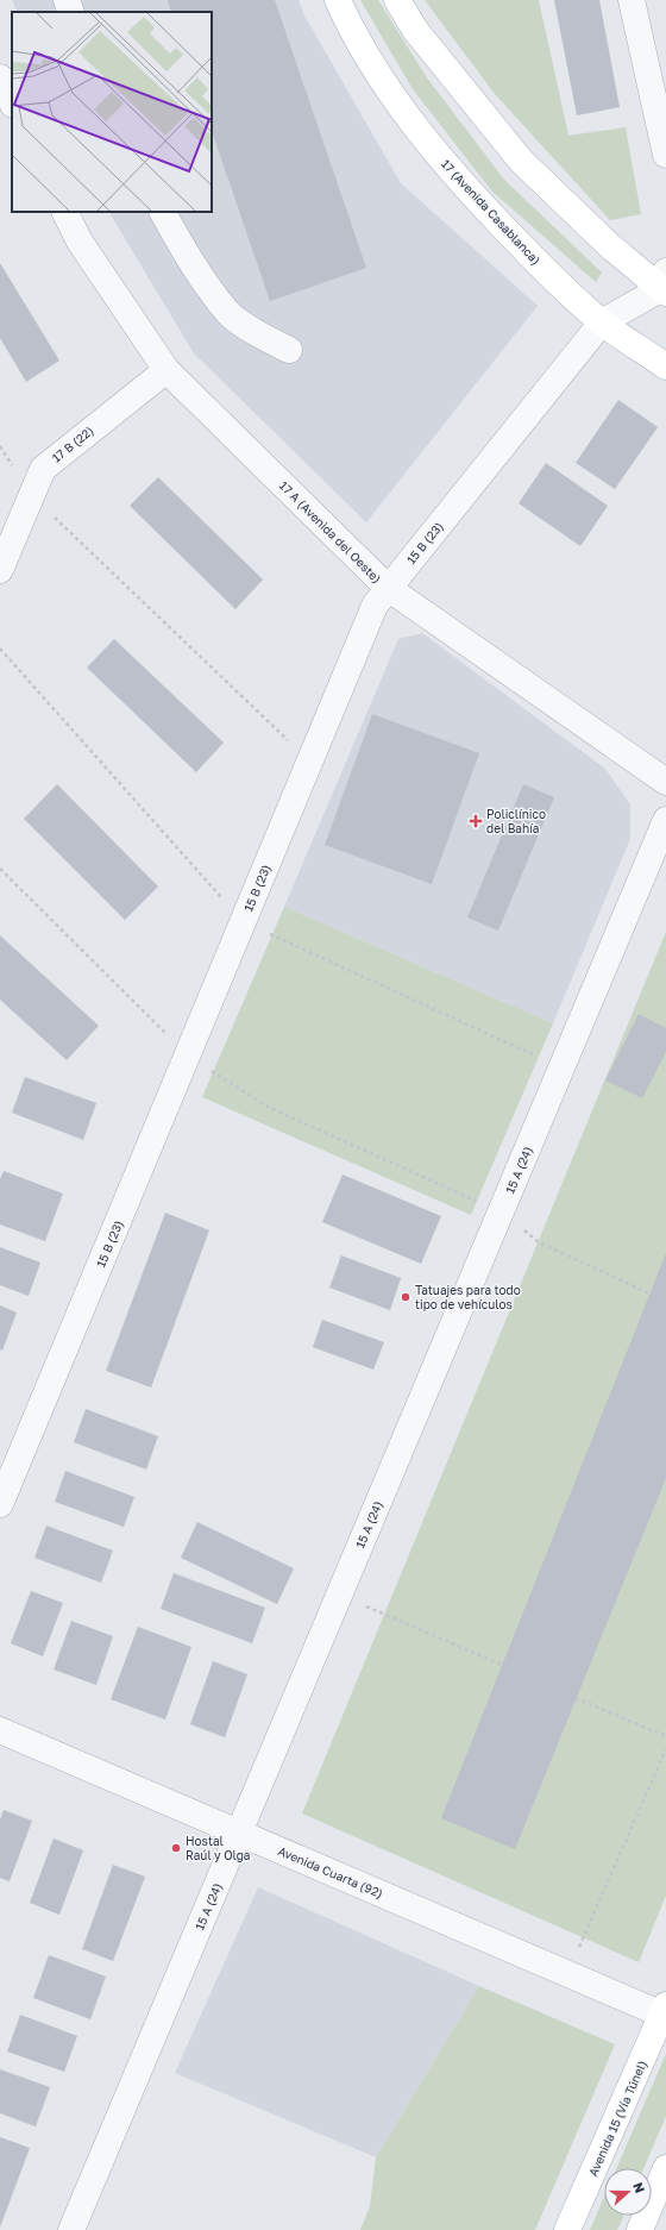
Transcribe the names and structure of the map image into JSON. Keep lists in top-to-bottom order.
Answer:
{
  "streets": {
    "main road": ["17 (Avenida Casablanca)", "Avenida 15 (Vía Túnel)"],
    "street": [
      "17 B (22)",
      "17 A (Avenida del Oeste)",
      "15 B (23)",
      "15 A (24)",
      "Avenida Cuarta (92)"
    ]
  },
  "crossings": [
    ["17 (Avenida Casablanca)", "15 B (23)"],
    ["17 B (22)", "17 A (Avenida del Oeste)"],
    ["17 A (Avenida del Oeste)", "15 B (23)"],
    ["15 A (24)", "Avenida Cuarta (92)"],
    ["Avenida Cuarta (92)", "Avenida 15 (Vía Túnel)"]
  ],
  "places": {
    "health": ["Policlínico del Bahía"],
    "other": ["Tatuajes para todo tipo de vehículos", "Hostal Raúl y Olga"]
  },
  "north": "right"
}
